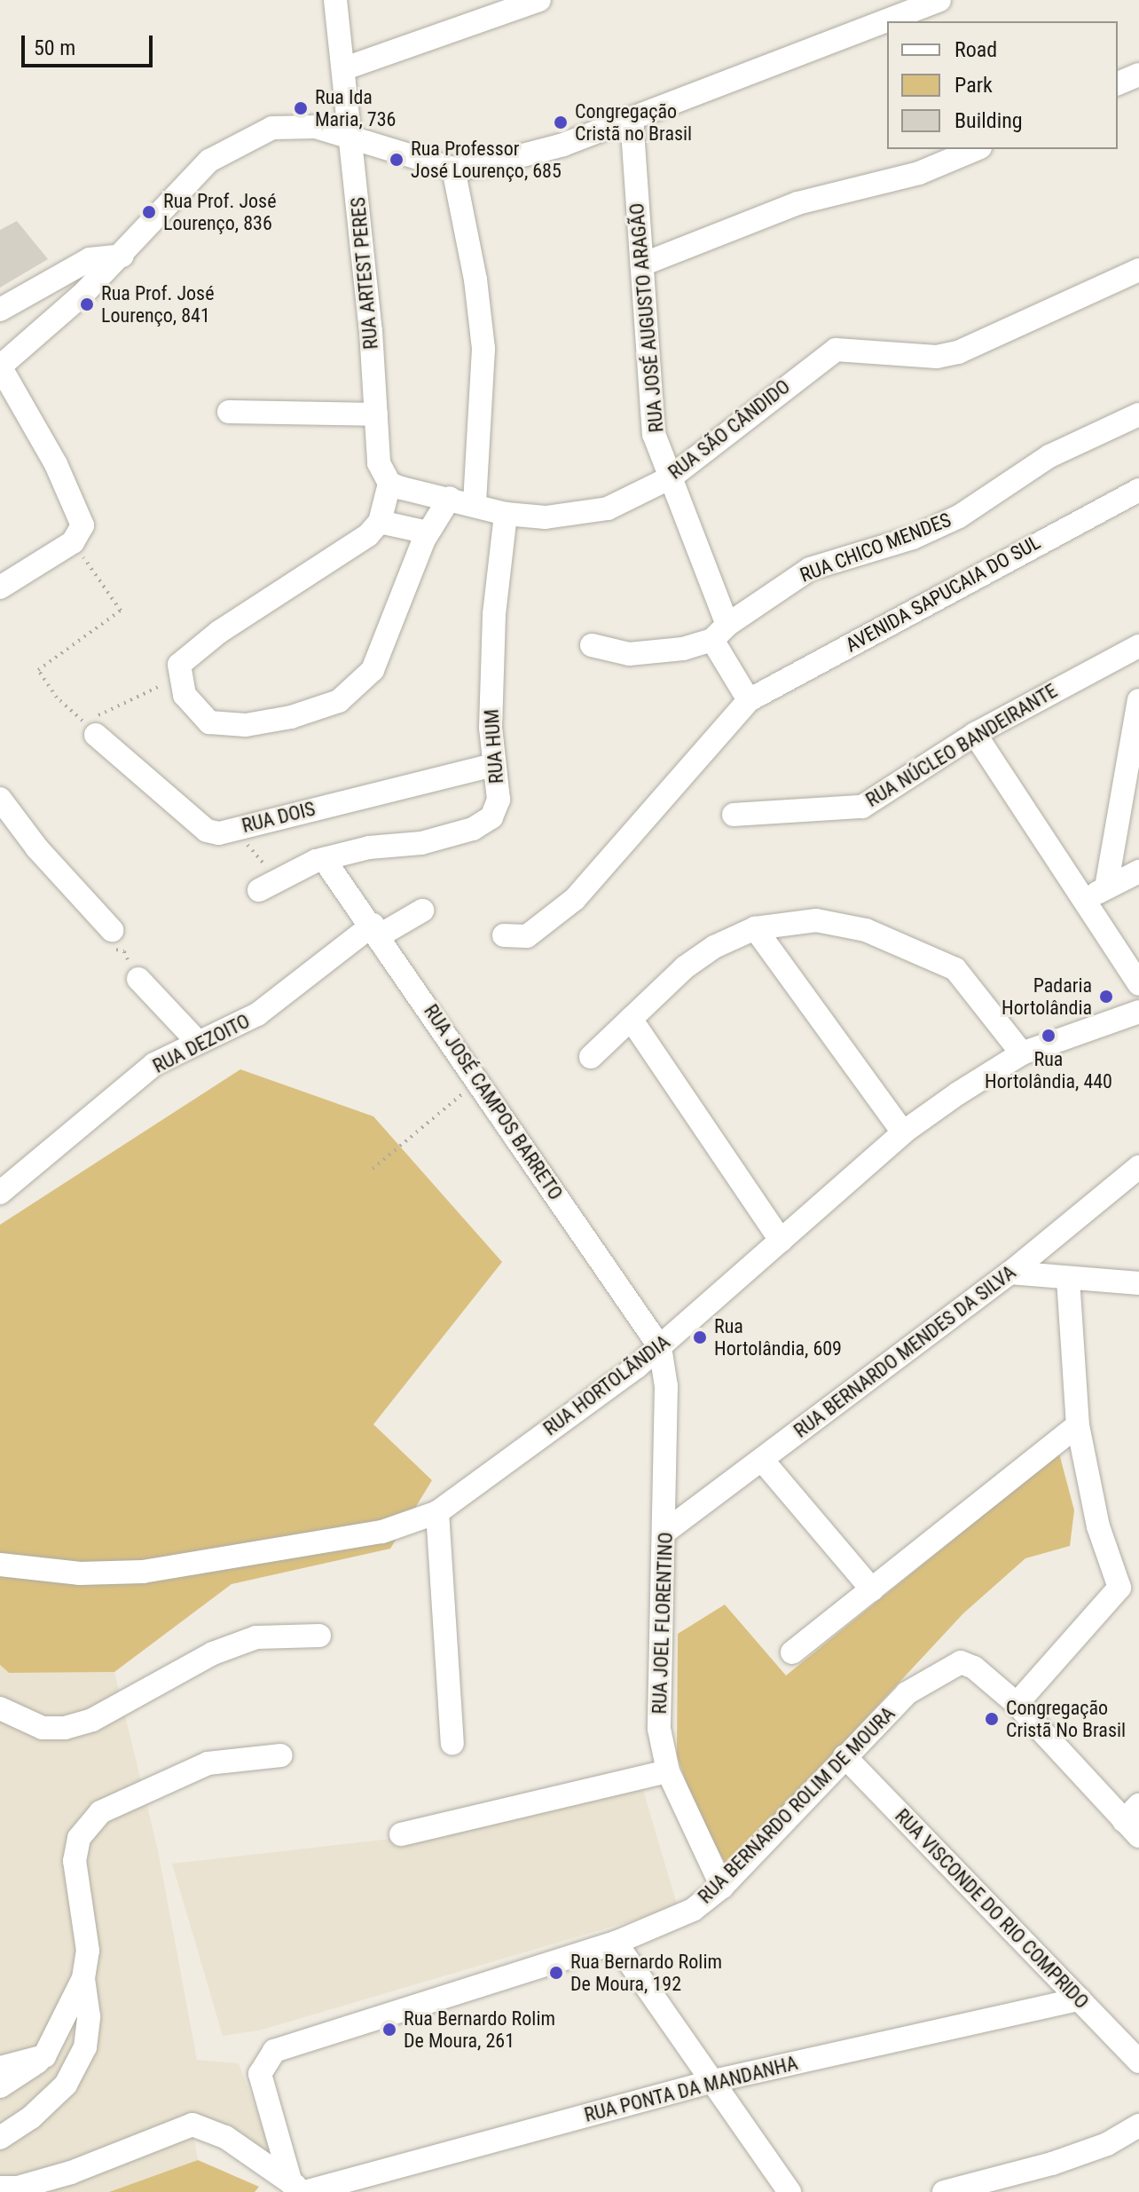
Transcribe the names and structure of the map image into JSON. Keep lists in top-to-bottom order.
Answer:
{
  "streets": {
    "street": [
      "RUA ARTEST PERES",
      "RUA JOSÉ AUGUSTO ARAGÃO",
      "RUA SÃO CÂNDIDO",
      "RUA CHICO MENDES",
      "AVENIDA SAPUCAIA DO SUL",
      "RUA NÚCLEO BANDEIRANTE",
      "RUA HUM",
      "RUA DOIS",
      "RUA DEZOITO",
      "RUA JOSÉ CAMPOS BARRETO",
      "RUA BERNARDO MENDES DA SILVA",
      "RUA HORTOLÃNDIA",
      "RUA JOEL FLORENTINO",
      "RUA BERNARDO ROLIM DE MOURA",
      "RUA VISCONDE DO RIO COMPRIDO",
      "RUA PONTA DA MANDANHA"
    ]
  },
  "crossings": [
    ["RUA JOSÉ AUGUSTO ARAGÃO", "RUA SÃO CÂNDIDO"],
    ["RUA JOSÉ AUGUSTO ARAGÃO", "RUA CHICO MENDES"],
    ["RUA JOSÉ AUGUSTO ARAGÃO", "AVENIDA SAPUCAIA DO SUL"],
    ["RUA SÃO CÂNDIDO", "RUA HUM"],
    ["RUA HUM", "RUA DOIS"],
    ["RUA HUM", "RUA JOSÉ CAMPOS BARRETO"],
    ["RUA DEZOITO", "RUA JOSÉ CAMPOS BARRETO"],
    ["RUA JOSÉ CAMPOS BARRETO", "RUA HORTOLÃNDIA"],
    ["RUA JOSÉ CAMPOS BARRETO", "RUA JOEL FLORENTINO"],
    ["RUA BERNARDO MENDES DA SILVA", "RUA JOEL FLORENTINO"],
    ["RUA HORTOLÃNDIA", "RUA JOEL FLORENTINO"],
    ["RUA JOEL FLORENTINO", "RUA BERNARDO ROLIM DE MOURA"],
    ["RUA BERNARDO ROLIM DE MOURA", "RUA VISCONDE DO RIO COMPRIDO"],
    ["RUA BERNARDO ROLIM DE MOURA", "RUA PONTA DA MANDANHA"],
    ["RUA VISCONDE DO RIO COMPRIDO", "RUA PONTA DA MANDANHA"]
  ],
  "places": [
    "Rua Ida Maria, 736",
    "Congregação Cristã no Brasil",
    "Rua Professor José Lourenço, 685",
    "Rua Prof. José Lourenço, 836",
    "Rua Prof. José Lourenço, 841",
    "Padaria Hortolândia",
    "Rua Hortolândia, 440",
    "Rua Hortolândia, 609",
    "Congregação Cristã No Brasil",
    "Rua Bernardo Rolim De Moura, 192",
    "Rua Bernardo Rolim De Moura, 261"
  ],
  "legend": ["Road", "Park", "Building"],
  "scale_bar": "50 m"
}
